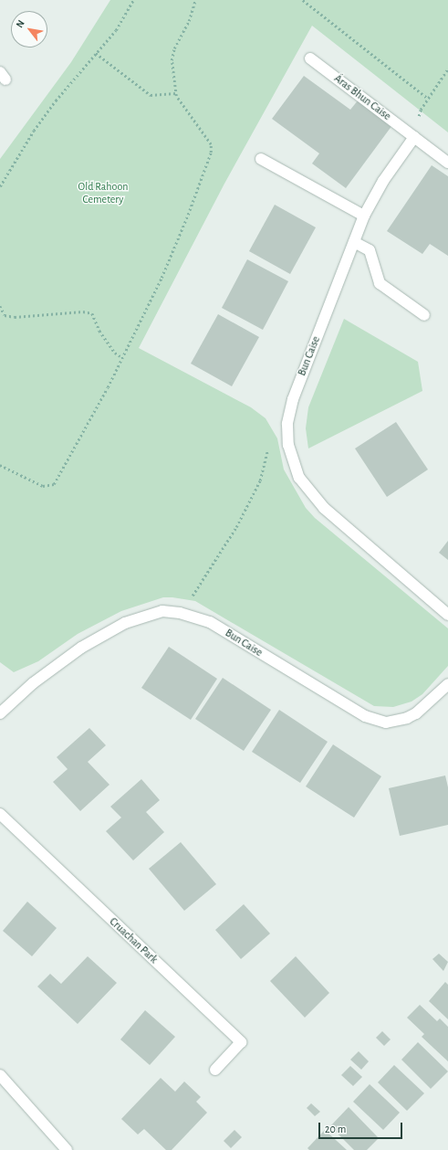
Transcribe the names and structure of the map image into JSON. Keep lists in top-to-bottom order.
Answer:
{
  "streets": {
    "street": ["Áras Bhun Caise", "Bun Caise", "Cruachan Park"]
  },
  "parks": ["Old Rahoon Cemetery"],
  "scale_bar": "20 m",
  "north": "top left"
}
